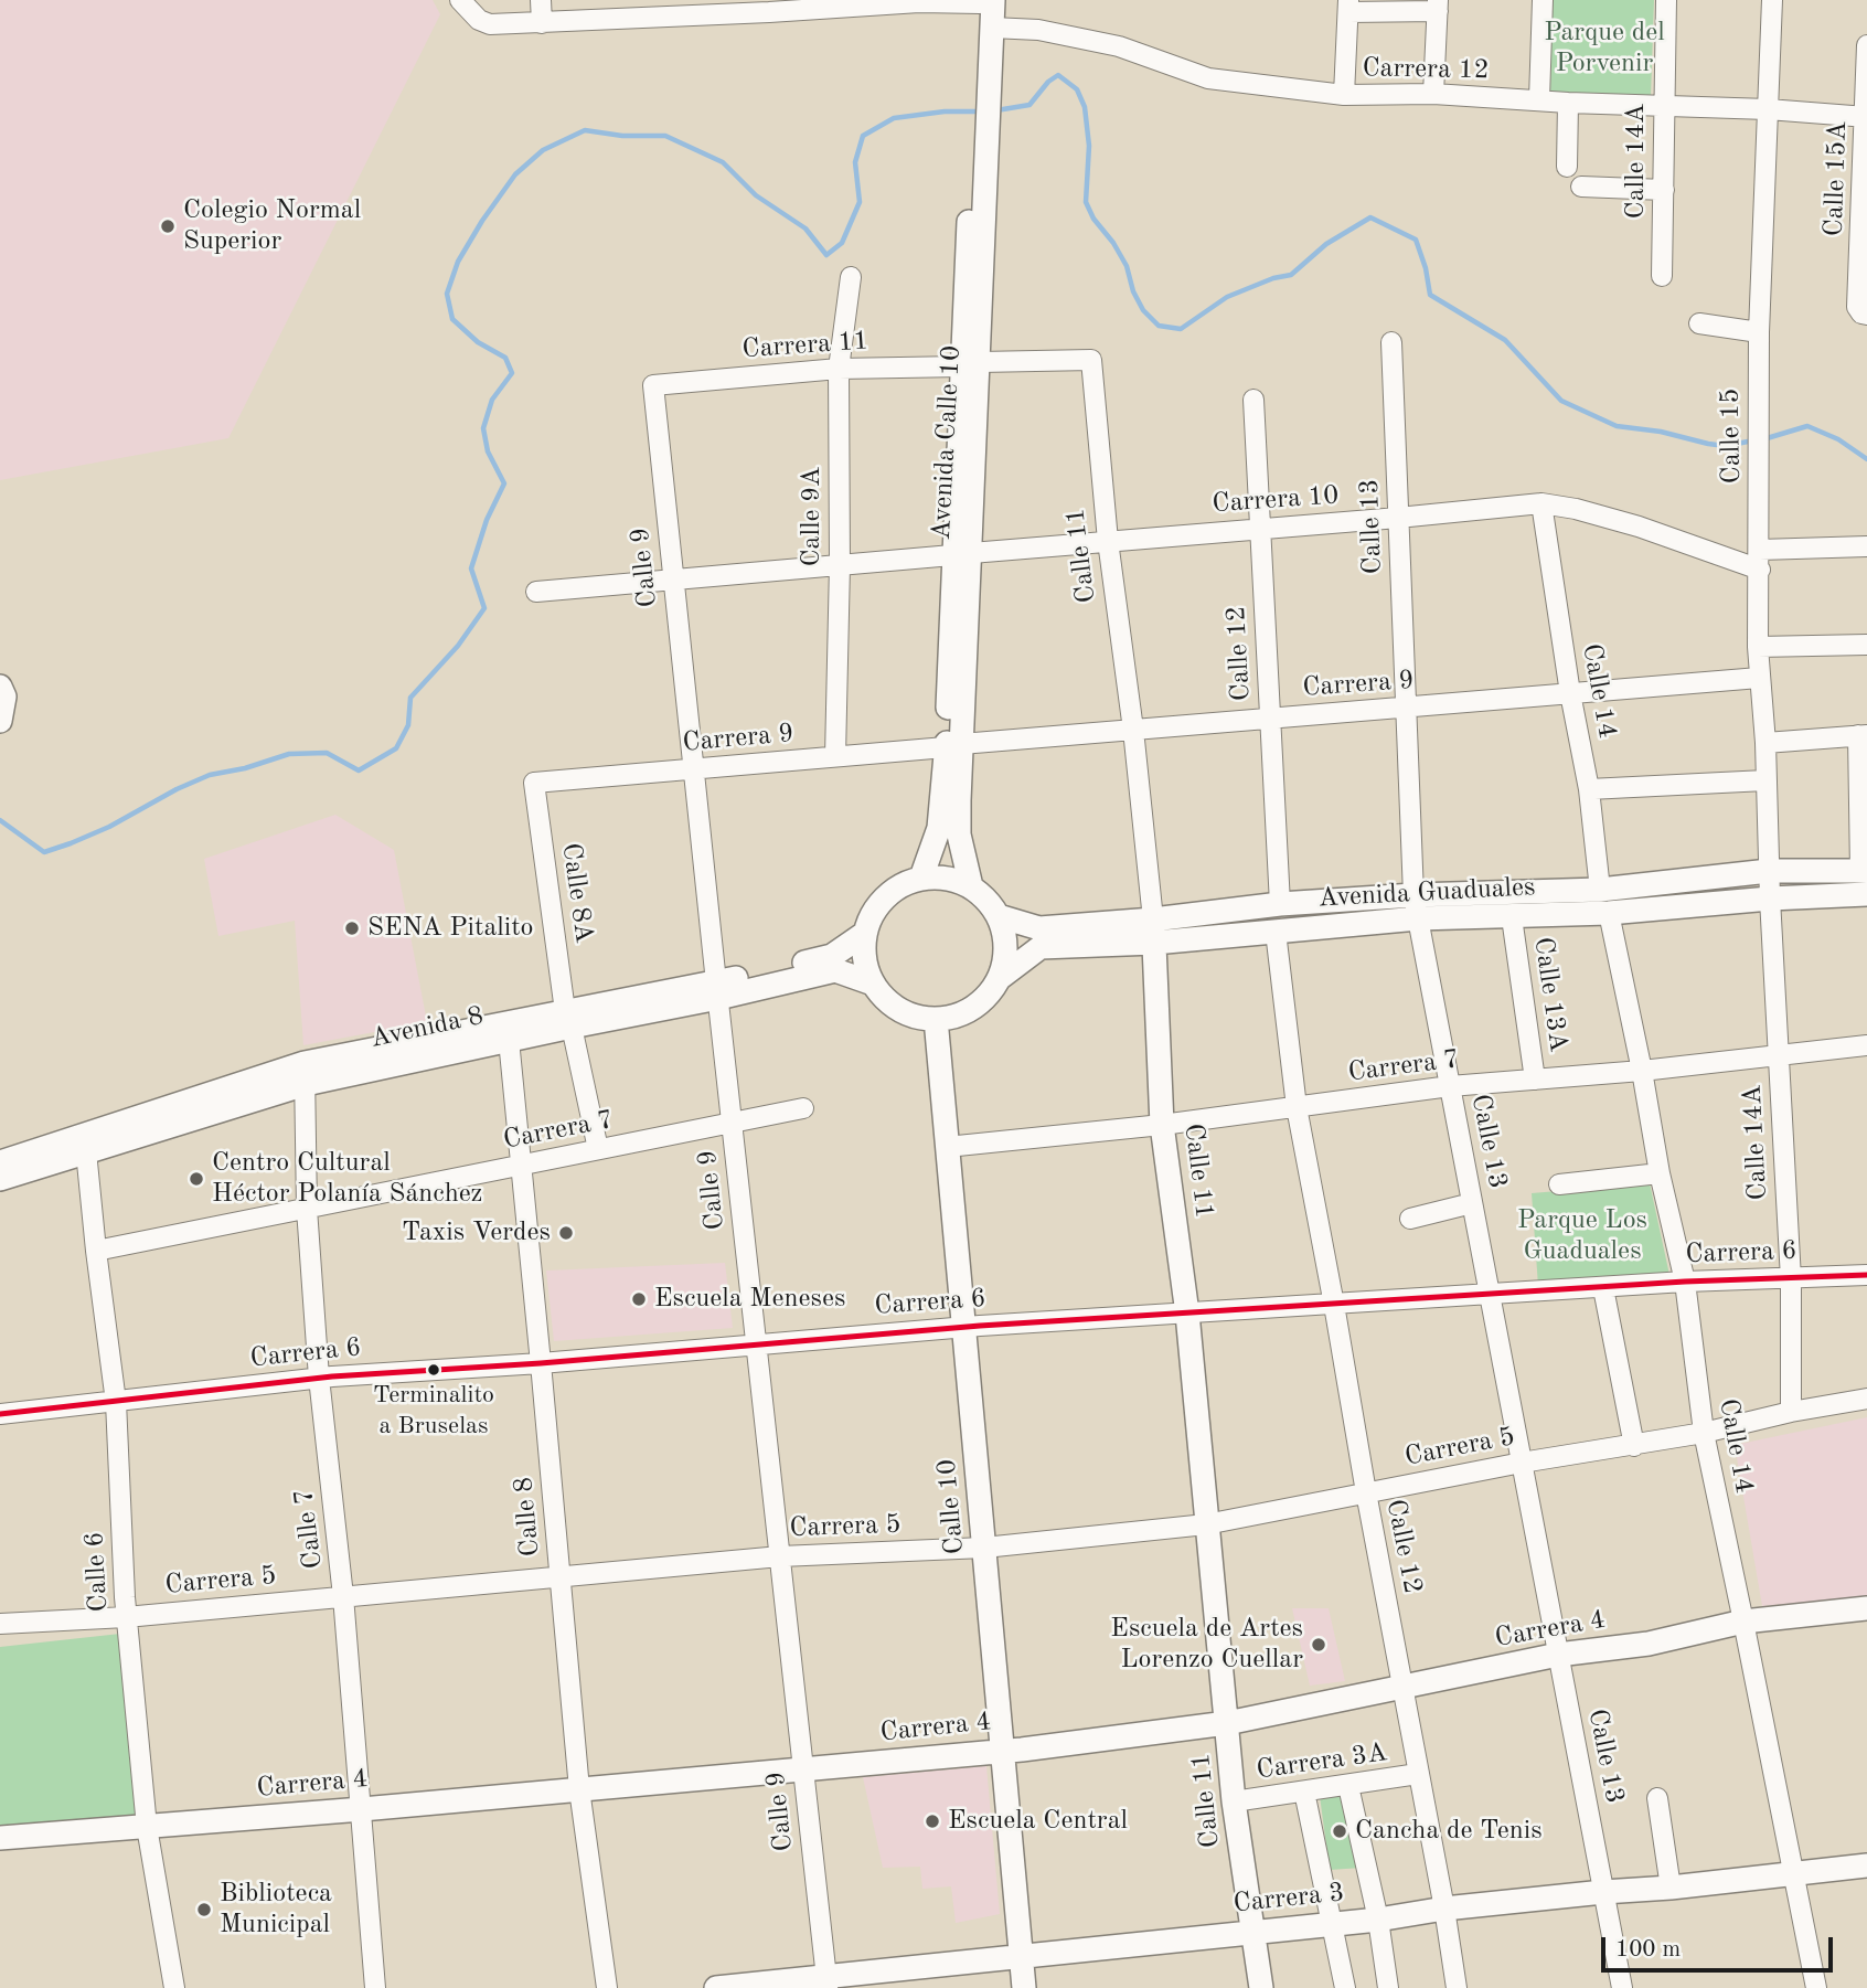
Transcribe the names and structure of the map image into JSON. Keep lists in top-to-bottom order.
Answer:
{
  "streets": {
    "main road": [
      "Avenida Calle 10",
      "Calle 11",
      "Avenida Guaduales",
      "Avenida 8",
      "Calle 10",
      "Carrera 4",
      "Carrera 3"
    ],
    "street": [
      "Carrera 12",
      "Calle 14A",
      "Calle 15A",
      "Carrera 11",
      "Calle 15",
      "Carrera 10",
      "Calle 9A",
      "Calle 13",
      "Calle 9",
      "Calle 12",
      "Carrera 9",
      "Calle 14",
      "Calle 8A",
      "Calle 13A",
      "Carrera 7",
      "Carrera 6",
      "Carrera 5",
      "Calle 8",
      "Calle 7",
      "Calle 6",
      "Carrera 3A"
    ]
  },
  "crossings": [
    ["Carrera 12", "Calle 14A"],
    ["Carrera 12", "Calle 15A"],
    ["Carrera 12", "Calle 15"],
    ["Carrera 12", "Avenida Calle 10"],
    ["Calle 14A", "Calle 15"],
    ["Calle 14A", "Avenida Guaduales"],
    ["Calle 14A", "Carrera 7"],
    ["Calle 14A", "Carrera 6"],
    ["Calle 14A", "Carrera 5"],
    ["Carrera 11", "Avenida Calle 10"],
    ["Carrera 11", "Calle 9A"],
    ["Carrera 11", "Calle 11"],
    ["Carrera 11", "Calle 9"],
    ["Calle 15", "Carrera 10"],
    ["Calle 15", "Carrera 9"],
    ["Calle 15", "Avenida Guaduales"],
    ["Avenida Calle 10", "Carrera 10"],
    ["Avenida Calle 10", "Carrera 9"],
    ["Avenida Calle 10", "Avenida Guaduales"],
    ["Avenida Calle 10", "Avenida 8"],
    ["Avenida Calle 10", "Calle 10"],
    ["Carrera 10", "Calle 9A"],
    ["Carrera 10", "Calle 13"],
    ["Carrera 10", "Calle 11"],
    ["Carrera 10", "Calle 9"],
    ["Carrera 10", "Calle 12"],
    ["Carrera 10", "Calle 14"],
    ["Calle 9A", "Carrera 9"],
    ["Calle 13", "Carrera 9"],
    ["Calle 13", "Avenida Guaduales"],
    ["Calle 13", "Carrera 7"],
    ["Calle 13", "Carrera 6"],
    ["Calle 13", "Carrera 5"],
    ["Calle 13", "Carrera 4"],
    ["Calle 13", "Carrera 3"],
    ["Calle 11", "Carrera 9"],
    ["Calle 11", "Avenida Guaduales"],
    ["Calle 11", "Carrera 7"],
    ["Calle 11", "Carrera 6"],
    ["Calle 11", "Carrera 5"],
    ["Calle 11", "Carrera 4"],
    ["Calle 11", "Carrera 3A"],
    ["Calle 11", "Carrera 3"],
    ["Calle 9", "Carrera 9"],
    ["Calle 9", "Avenida 8"],
    ["Calle 9", "Carrera 7"],
    ["Calle 9", "Carrera 6"],
    ["Calle 9", "Carrera 5"],
    ["Calle 9", "Carrera 4"],
    ["Calle 9", "Carrera 3"],
    ["Calle 12", "Carrera 9"],
    ["Calle 12", "Avenida Guaduales"],
    ["Calle 12", "Carrera 7"],
    ["Calle 12", "Carrera 6"],
    ["Calle 12", "Carrera 5"],
    ["Calle 12", "Carrera 4"],
    ["Calle 12", "Carrera 3A"],
    ["Calle 12", "Carrera 3"],
    ["Carrera 9", "Calle 14"],
    ["Carrera 9", "Calle 8A"],
    ["Calle 14", "Avenida Guaduales"],
    ["Calle 14", "Carrera 7"],
    ["Calle 14", "Carrera 6"],
    ["Calle 14", "Carrera 5"],
    ["Calle 14", "Carrera 4"],
    ["Calle 14", "Carrera 3"],
    ["Calle 8A", "Avenida 8"],
    ["Calle 8A", "Carrera 7"],
    ["Avenida Guaduales", "Calle 13A"],
    ["Avenida Guaduales", "Avenida 8"],
    ["Avenida Guaduales", "Calle 10"],
    ["Calle 13A", "Carrera 7"],
    ["Avenida 8", "Calle 10"],
    ["Avenida 8", "Calle 8"],
    ["Avenida 8", "Calle 7"],
    ["Avenida 8", "Calle 6"],
    ["Carrera 7", "Calle 10"],
    ["Carrera 7", "Calle 8"],
    ["Carrera 7", "Calle 7"],
    ["Carrera 7", "Calle 6"],
    ["Carrera 6", "Calle 10"],
    ["Carrera 6", "Calle 8"],
    ["Carrera 6", "Calle 7"],
    ["Carrera 6", "Calle 6"],
    ["Carrera 5", "Calle 10"],
    ["Carrera 5", "Calle 8"],
    ["Carrera 5", "Calle 7"],
    ["Carrera 5", "Calle 6"],
    ["Calle 10", "Carrera 4"],
    ["Calle 10", "Carrera 3"],
    ["Calle 8", "Carrera 4"],
    ["Calle 7", "Carrera 4"],
    ["Calle 6", "Carrera 4"]
  ],
  "parks": ["Parque del Porvenir", "Parque Los Guaduales"],
  "places": [
    "Colegio Normal Superior",
    "SENA Pitalito",
    "Centro Cultural Héctor Polanía Sánchez",
    "Taxis Verdes",
    "Escuela Meneses",
    "Terminalito a Bruselas",
    "Escuela de Artes Lorenzo Cuellar",
    "Escuela Central",
    "Cancha de Tenis",
    "Biblioteca Municipal"
  ],
  "scale_bar": "100 m"
}
